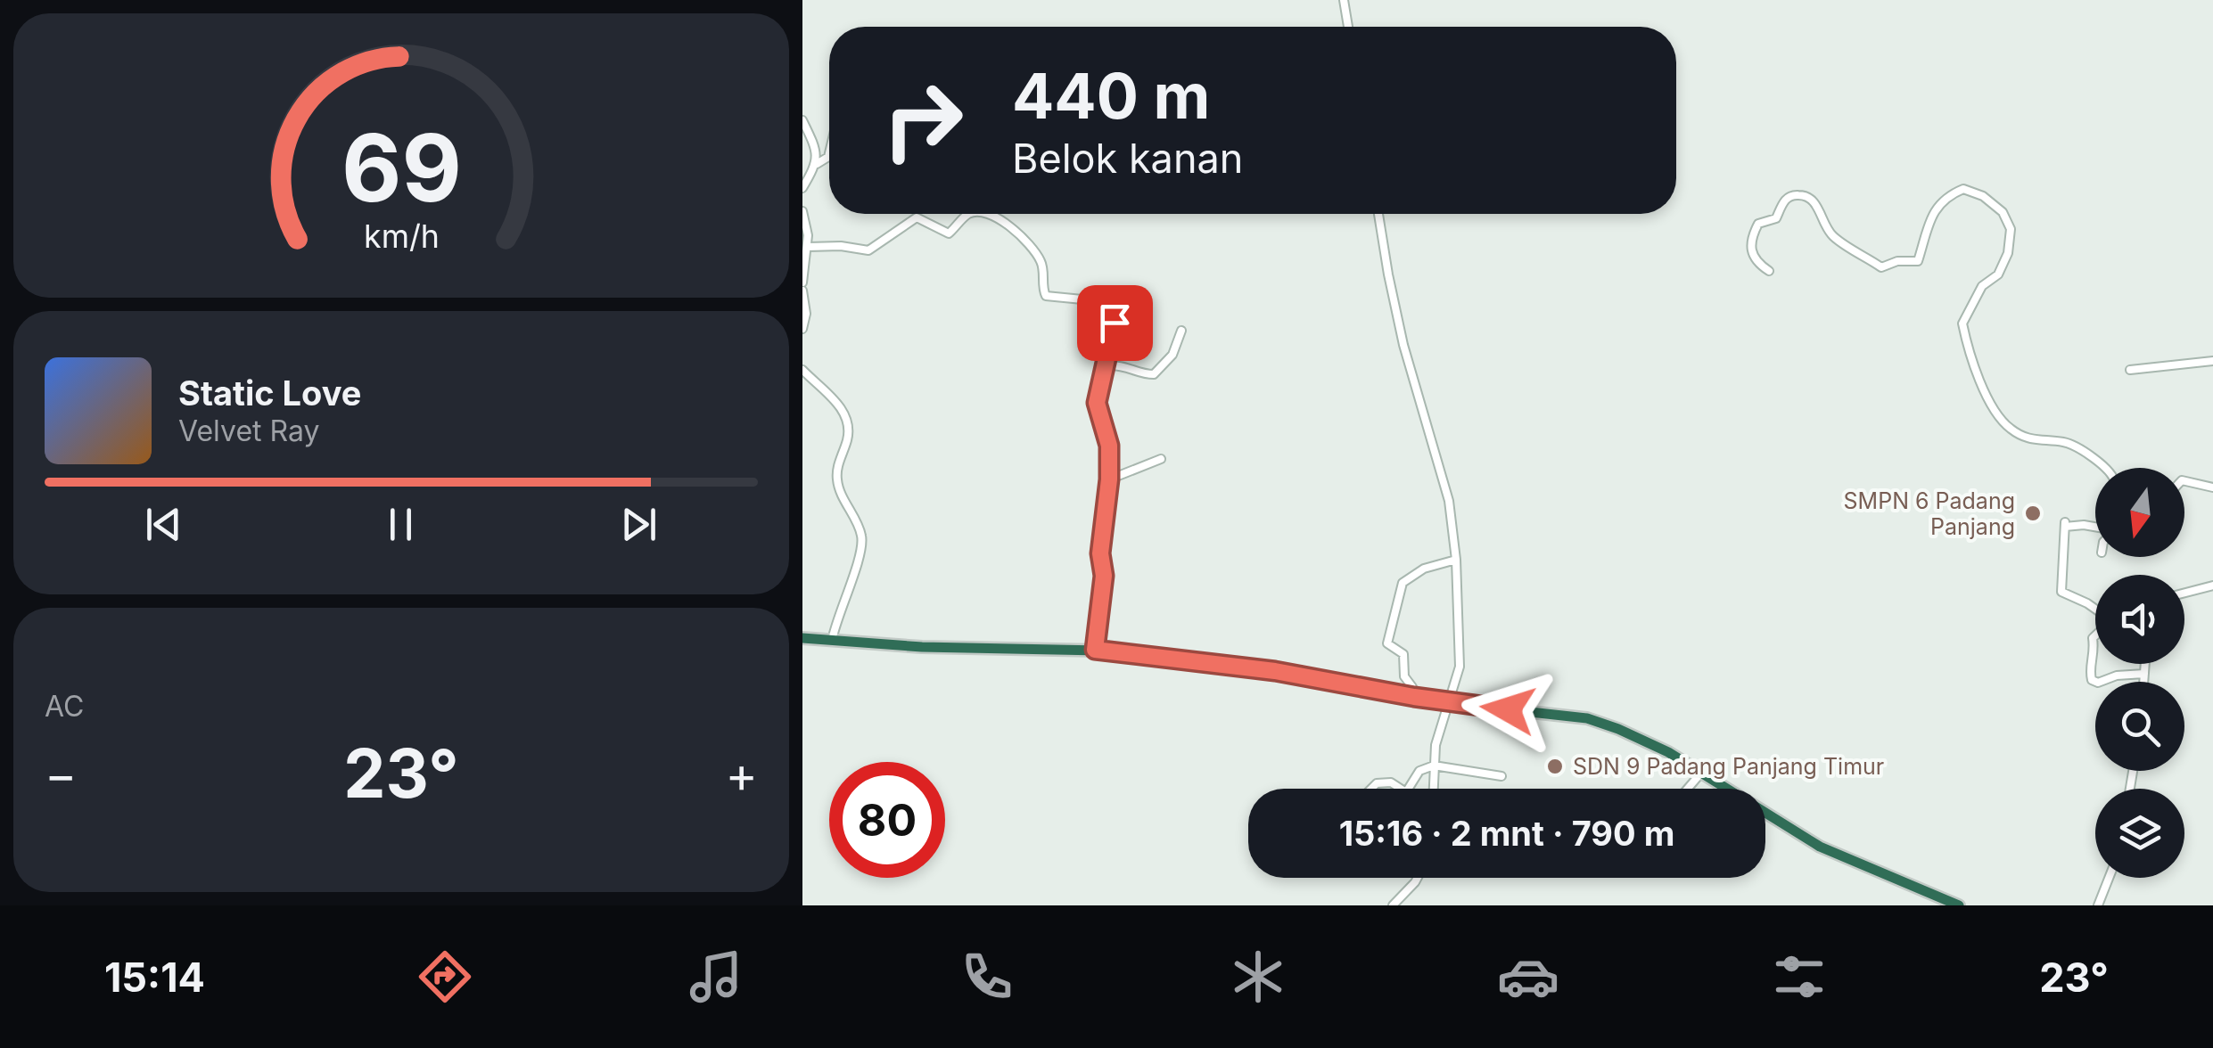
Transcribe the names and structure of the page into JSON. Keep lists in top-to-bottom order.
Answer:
{
  "places": ["SMPN 6 Padang Panjang", "SDN 9 Padang Panjang Timur"],
  "north": "bottom",
  "page": {
    "turn": ["440 m", "Belok kanan"],
    "song": ["Static Love", "Velvet Ray"],
    "tile": "AC",
    "heat": ["−", "23°", "+"],
    "limit": "80",
    "trip": "15:16 · 2 mnt · 790 m",
    "tabs": ["15:14", "23°"],
    "gauge": ["69", "km/h"]
  }
}
